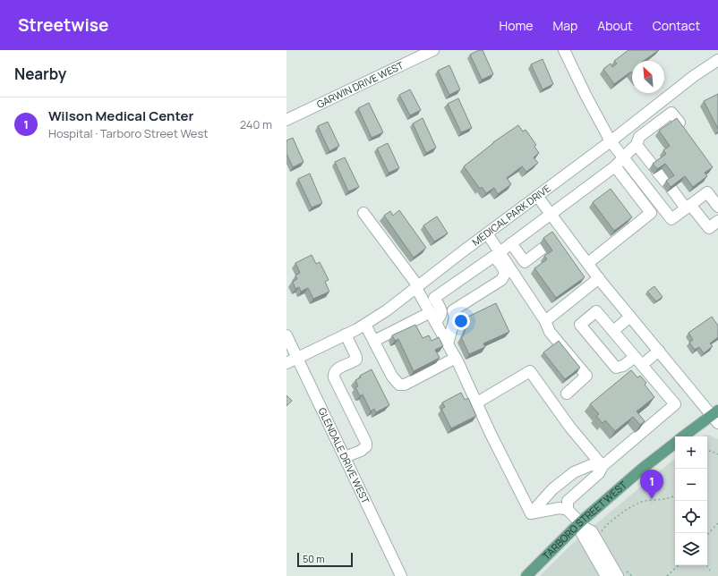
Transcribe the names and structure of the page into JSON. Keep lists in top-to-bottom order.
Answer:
{
  "streets": {
    "main road": ["TARBORO STREET WEST"],
    "street": ["GARWIN DRIVE WEST", "MEDICAL PARK DRIVE", "GLENDALE DRIVE WEST"]
  },
  "crossings": [
    ["MEDICAL PARK DRIVE", "GLENDALE DRIVE WEST"]
  ],
  "scale_bar": "50 m",
  "north": "top left",
  "page": {
    "header": "Streetwise",
    "nav": [
      "Home",
      "Map",
      "About",
      "Contact"
    ],
    "heading": "Nearby",
    "list": [
      {
        "mark": "1",
        "name": "Wilson Medical Center",
        "note": "Hospital · Tarboro Street West",
        "value": "240 m"
      }
    ],
    "map_buttons": ["+", "−"],
    "pins": "1",
    "scale": "50 m"
  }
}
